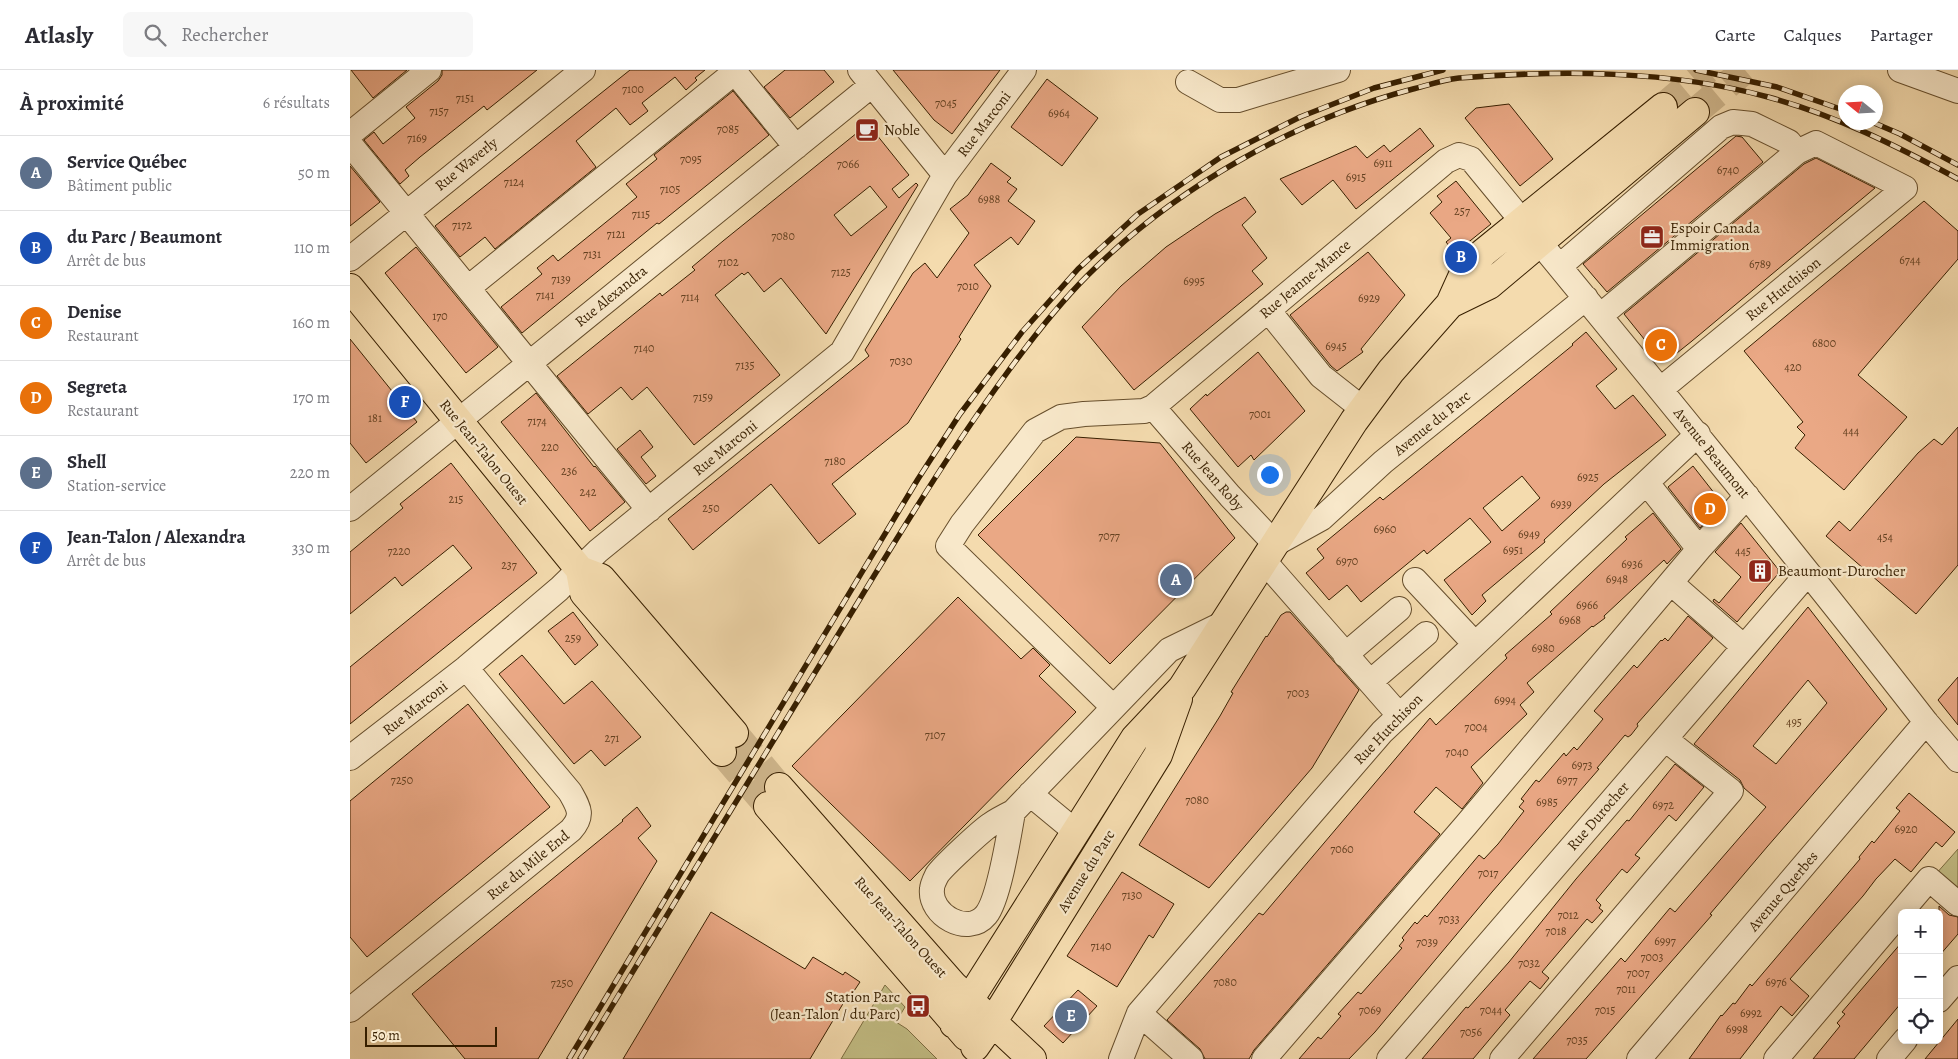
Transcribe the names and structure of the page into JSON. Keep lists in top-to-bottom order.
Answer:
{
  "streets": {
    "main road": ["Avenue du Parc", "Rue Jean-Talon Ouest"],
    "street": [
      "Rue Marconi",
      "Rue Waverly",
      "Rue Jeanne-Mance",
      "Rue Hutchison",
      "Rue Alexandra",
      "Avenue Beaumont",
      "Rue Jean Roby",
      "Rue Durocher",
      "Rue du Mile End",
      "Avenue Querbes"
    ]
  },
  "crossings": [
    ["Rue Marconi", "Rue Jean-Talon Ouest"],
    ["Rue Marconi", "Rue du Mile End"],
    ["Rue Jeanne-Mance", "Avenue Beaumont"],
    ["Rue Jeanne-Mance", "Rue Jean Roby"],
    ["Rue Hutchison", "Avenue du Parc"],
    ["Rue Hutchison", "Avenue Beaumont"],
    ["Rue Hutchison", "Rue Jean Roby"],
    ["Rue Alexandra", "Rue Jean-Talon Ouest"],
    ["Avenue du Parc", "Rue Jean-Talon Ouest"],
    ["Avenue du Parc", "Avenue Beaumont"],
    ["Avenue du Parc", "Rue Jean Roby"],
    ["Avenue Beaumont", "Rue Durocher"],
    ["Avenue Beaumont", "Avenue Querbes"]
  ],
  "places": {
    "cafe": ["Noble"],
    "office": ["Espoir Canada Immigration"],
    "building": ["Beaumont-Durocher"],
    "bus stop": ["Station Parc (Jean-Talon / du Parc)"]
  },
  "house_numbers": [
    "7100",
    "7151",
    "7045",
    "7157",
    "6964",
    "7085",
    "7169",
    "7095",
    "6911",
    "7066",
    "6740",
    "6915",
    "7124",
    "7105",
    "6988",
    "257",
    "7115",
    "7172",
    "7121",
    "7080",
    "7131",
    "6744",
    "7102",
    "6789",
    "7125",
    "7139",
    "6995",
    "7010",
    "7141",
    "7114",
    "6929",
    "170",
    "6800",
    "6945",
    "7140",
    "7030",
    "7135",
    "420",
    "7159",
    "7001",
    "181",
    "7174",
    "444",
    "220",
    "7180",
    "236",
    "6925",
    "242",
    "215",
    "6939",
    "250",
    "6960",
    "6949",
    "7077",
    "454",
    "6951",
    "7220",
    "445",
    "6970",
    "6936",
    "237",
    "6948",
    "6966",
    "6968",
    "259",
    "6980",
    "7003",
    "6994",
    "495",
    "7004",
    "7107",
    "271",
    "7040",
    "6973",
    "7250",
    "6977",
    "7080",
    "6985",
    "6972",
    "6920",
    "7060",
    "7017",
    "7130",
    "7012",
    "7033",
    "7018",
    "6997",
    "7039",
    "7140",
    "7003",
    "7032",
    "7007",
    "7080",
    "6976",
    "7250",
    "7011",
    "7069",
    "7044",
    "7015",
    "6992",
    "6998",
    "7056",
    "7035"
  ],
  "scale_bar": "50 m",
  "north": "left",
  "page": {
    "header": "Atlasly",
    "search": "Rechercher",
    "nav": ["Carte", "Calques", "Partager"],
    "heading": ["À proximité", "6 résultats"],
    "list": [
      {
        "mark": "A",
        "name": "Service Québec",
        "note": "Bâtiment public",
        "value": "50 m"
      },
      {
        "mark": "B",
        "name": "du Parc / Beaumont",
        "note": "Arrêt de bus",
        "value": "110 m"
      },
      {
        "mark": "C",
        "name": "Denise",
        "note": "Restaurant",
        "value": "160 m"
      },
      {
        "mark": "D",
        "name": "Segreta",
        "note": "Restaurant",
        "value": "170 m"
      },
      {
        "mark": "E",
        "name": "Shell",
        "note": "Station-service",
        "value": "220 m"
      },
      {
        "mark": "F",
        "name": "Jean-Talon / Alexandra",
        "note": "Arrêt de bus",
        "value": "330 m"
      }
    ],
    "pins": [
      "B",
      "C",
      "F",
      "D",
      "A",
      "E"
    ],
    "map_buttons": ["+", "−"],
    "scale": "50 m"
  }
}
